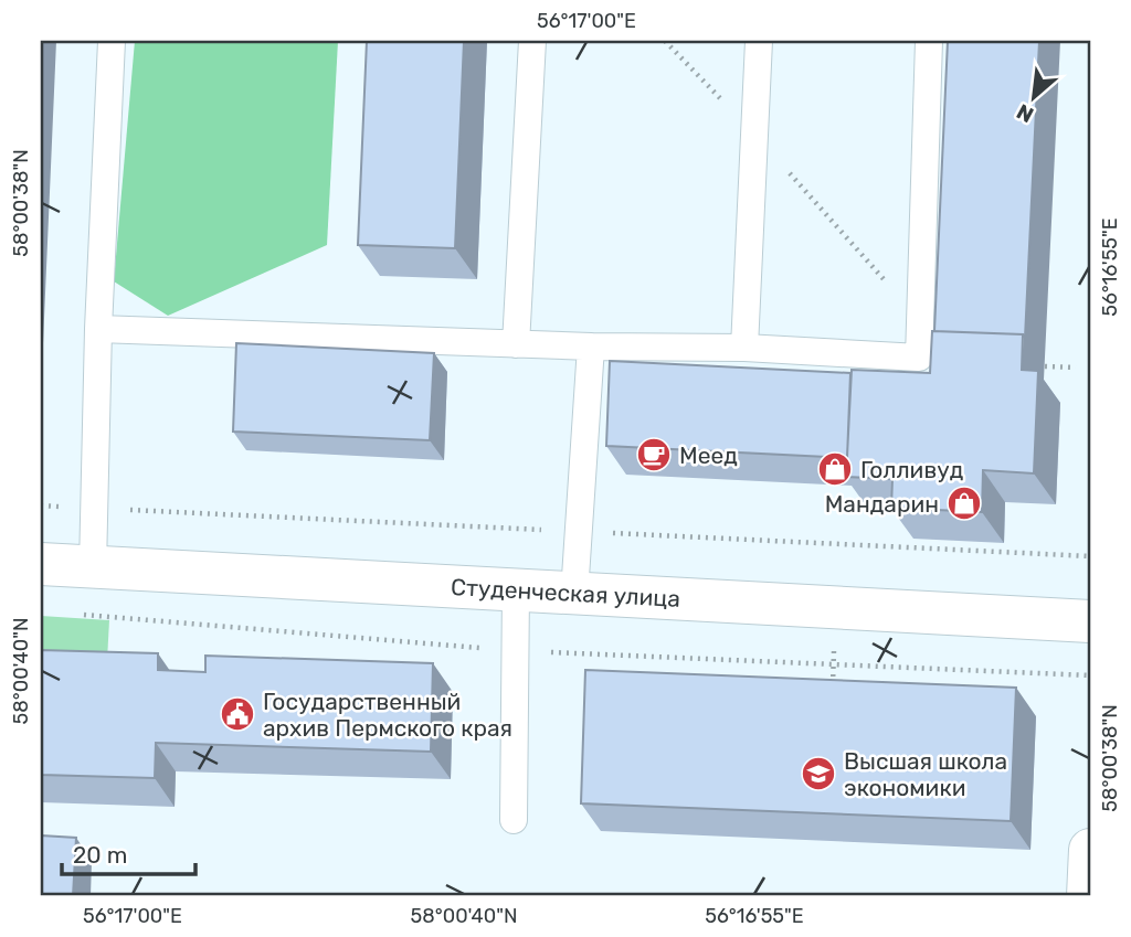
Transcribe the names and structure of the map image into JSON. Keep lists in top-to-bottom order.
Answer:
{
  "streets": {
    "street": ["Студенческая улица"]
  },
  "places": {
    "cafe": ["Меед"],
    "shop": ["Голливуд", "Мандарин"],
    "public building": ["Государственный архив Пермского края"],
    "school or university": ["Высшая школа экономики"]
  },
  "scale_bar": "20 m",
  "north": "bottom left",
  "coordinates": [
    "56°17'00\"E",
    "58°00'38\"N",
    "56°16'55\"E",
    "58°00'40\"N"
  ]
}
